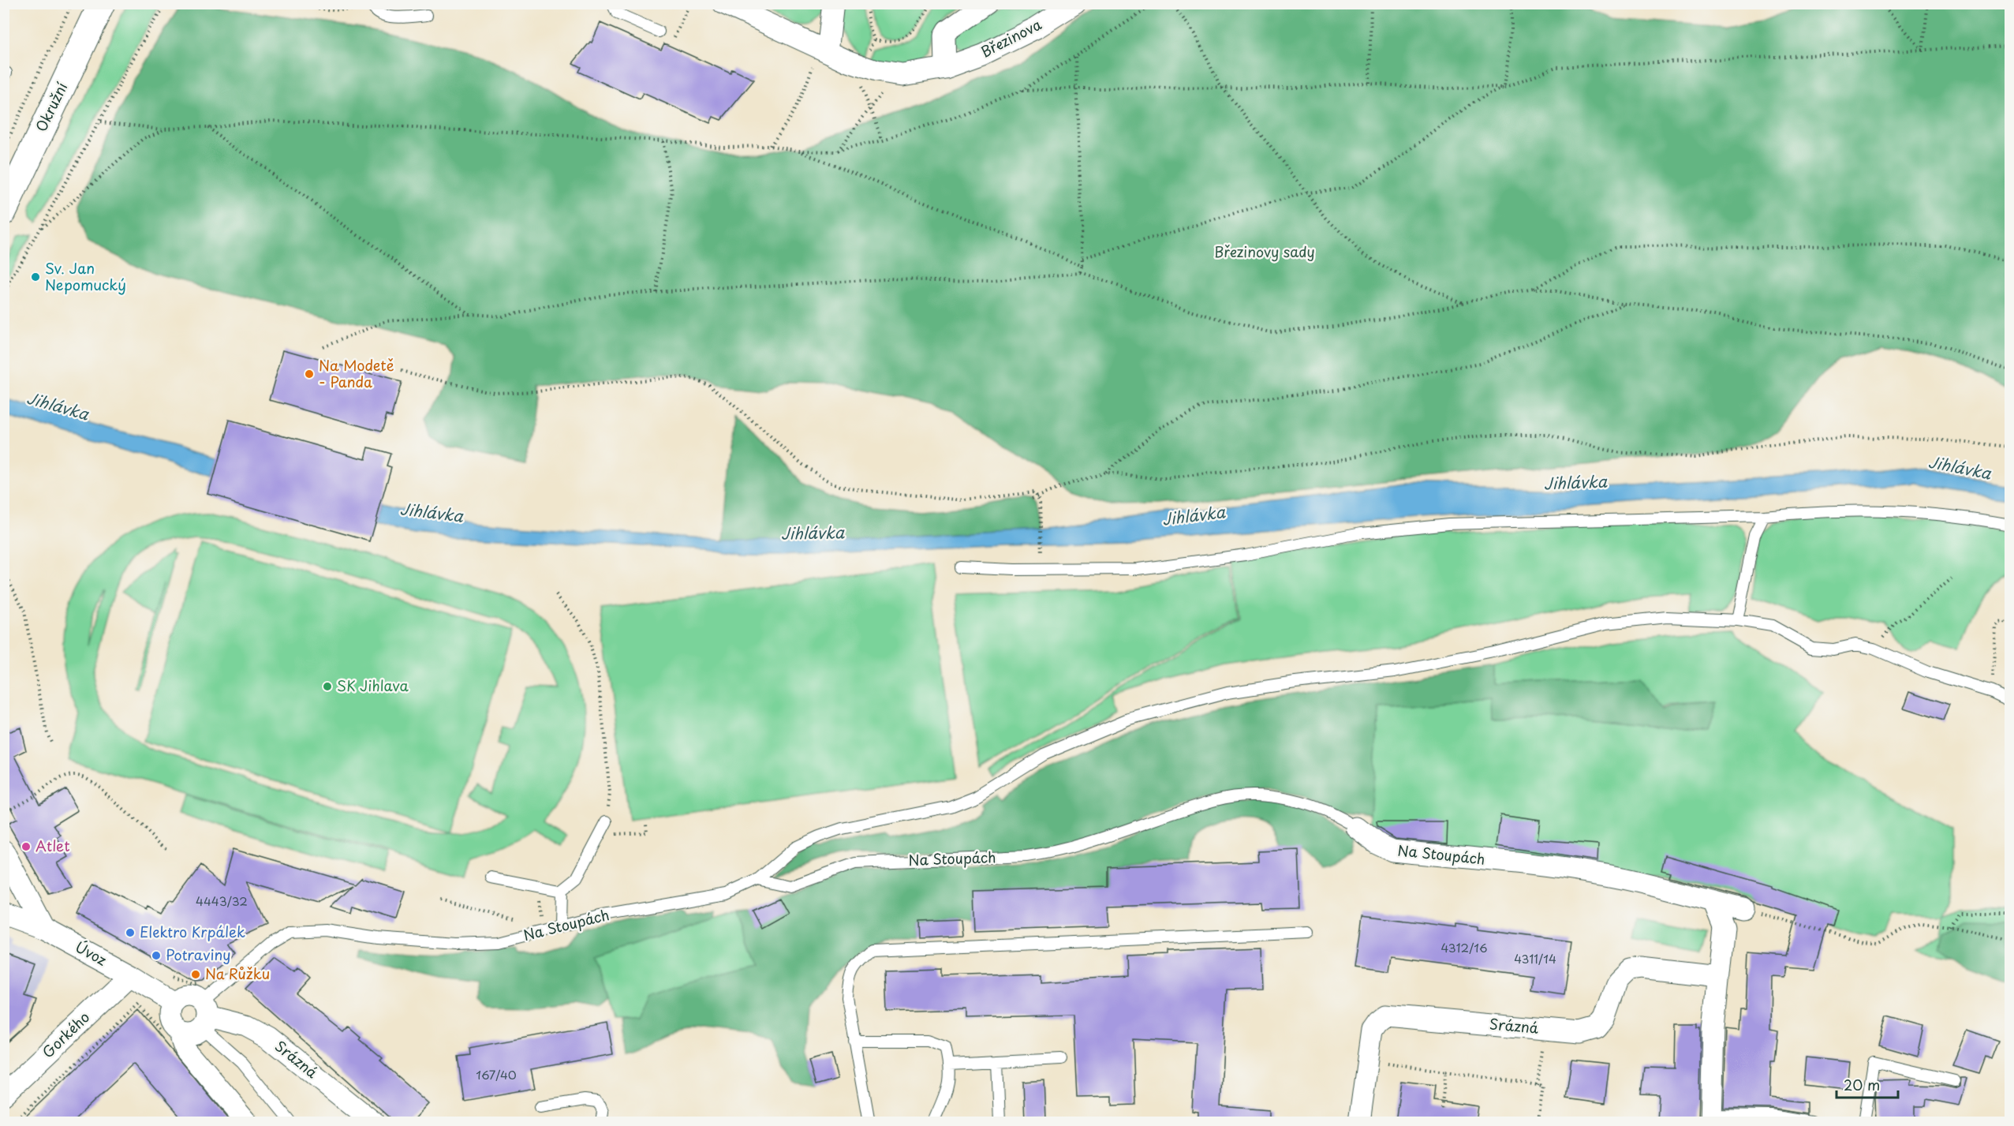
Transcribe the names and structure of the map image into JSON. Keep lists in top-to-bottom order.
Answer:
{
  "streets": {
    "street": [
      "Březinova",
      "Okružní",
      "Na Stoupách",
      "Úvoz",
      "Srázná",
      "Gorkého"
    ]
  },
  "crossings": [
    ["Na Stoupách", "Srázná"],
    ["Úvoz", "Srázná"],
    ["Úvoz", "Gorkého"]
  ],
  "water": ["Jihlávka"],
  "parks": ["Březinovy sady"],
  "places": [
    "Sv. Jan Nepomucký",
    "Na Modetě - Panda",
    "SK Jihlava",
    "Atlet",
    "Elektro Krpálek",
    "Potraviny",
    "Na Růžku"
  ],
  "house_numbers": [
    "4443/32",
    "4312/16",
    "4311/14",
    "167/40"
  ],
  "scale_bar": "20 m"
}
